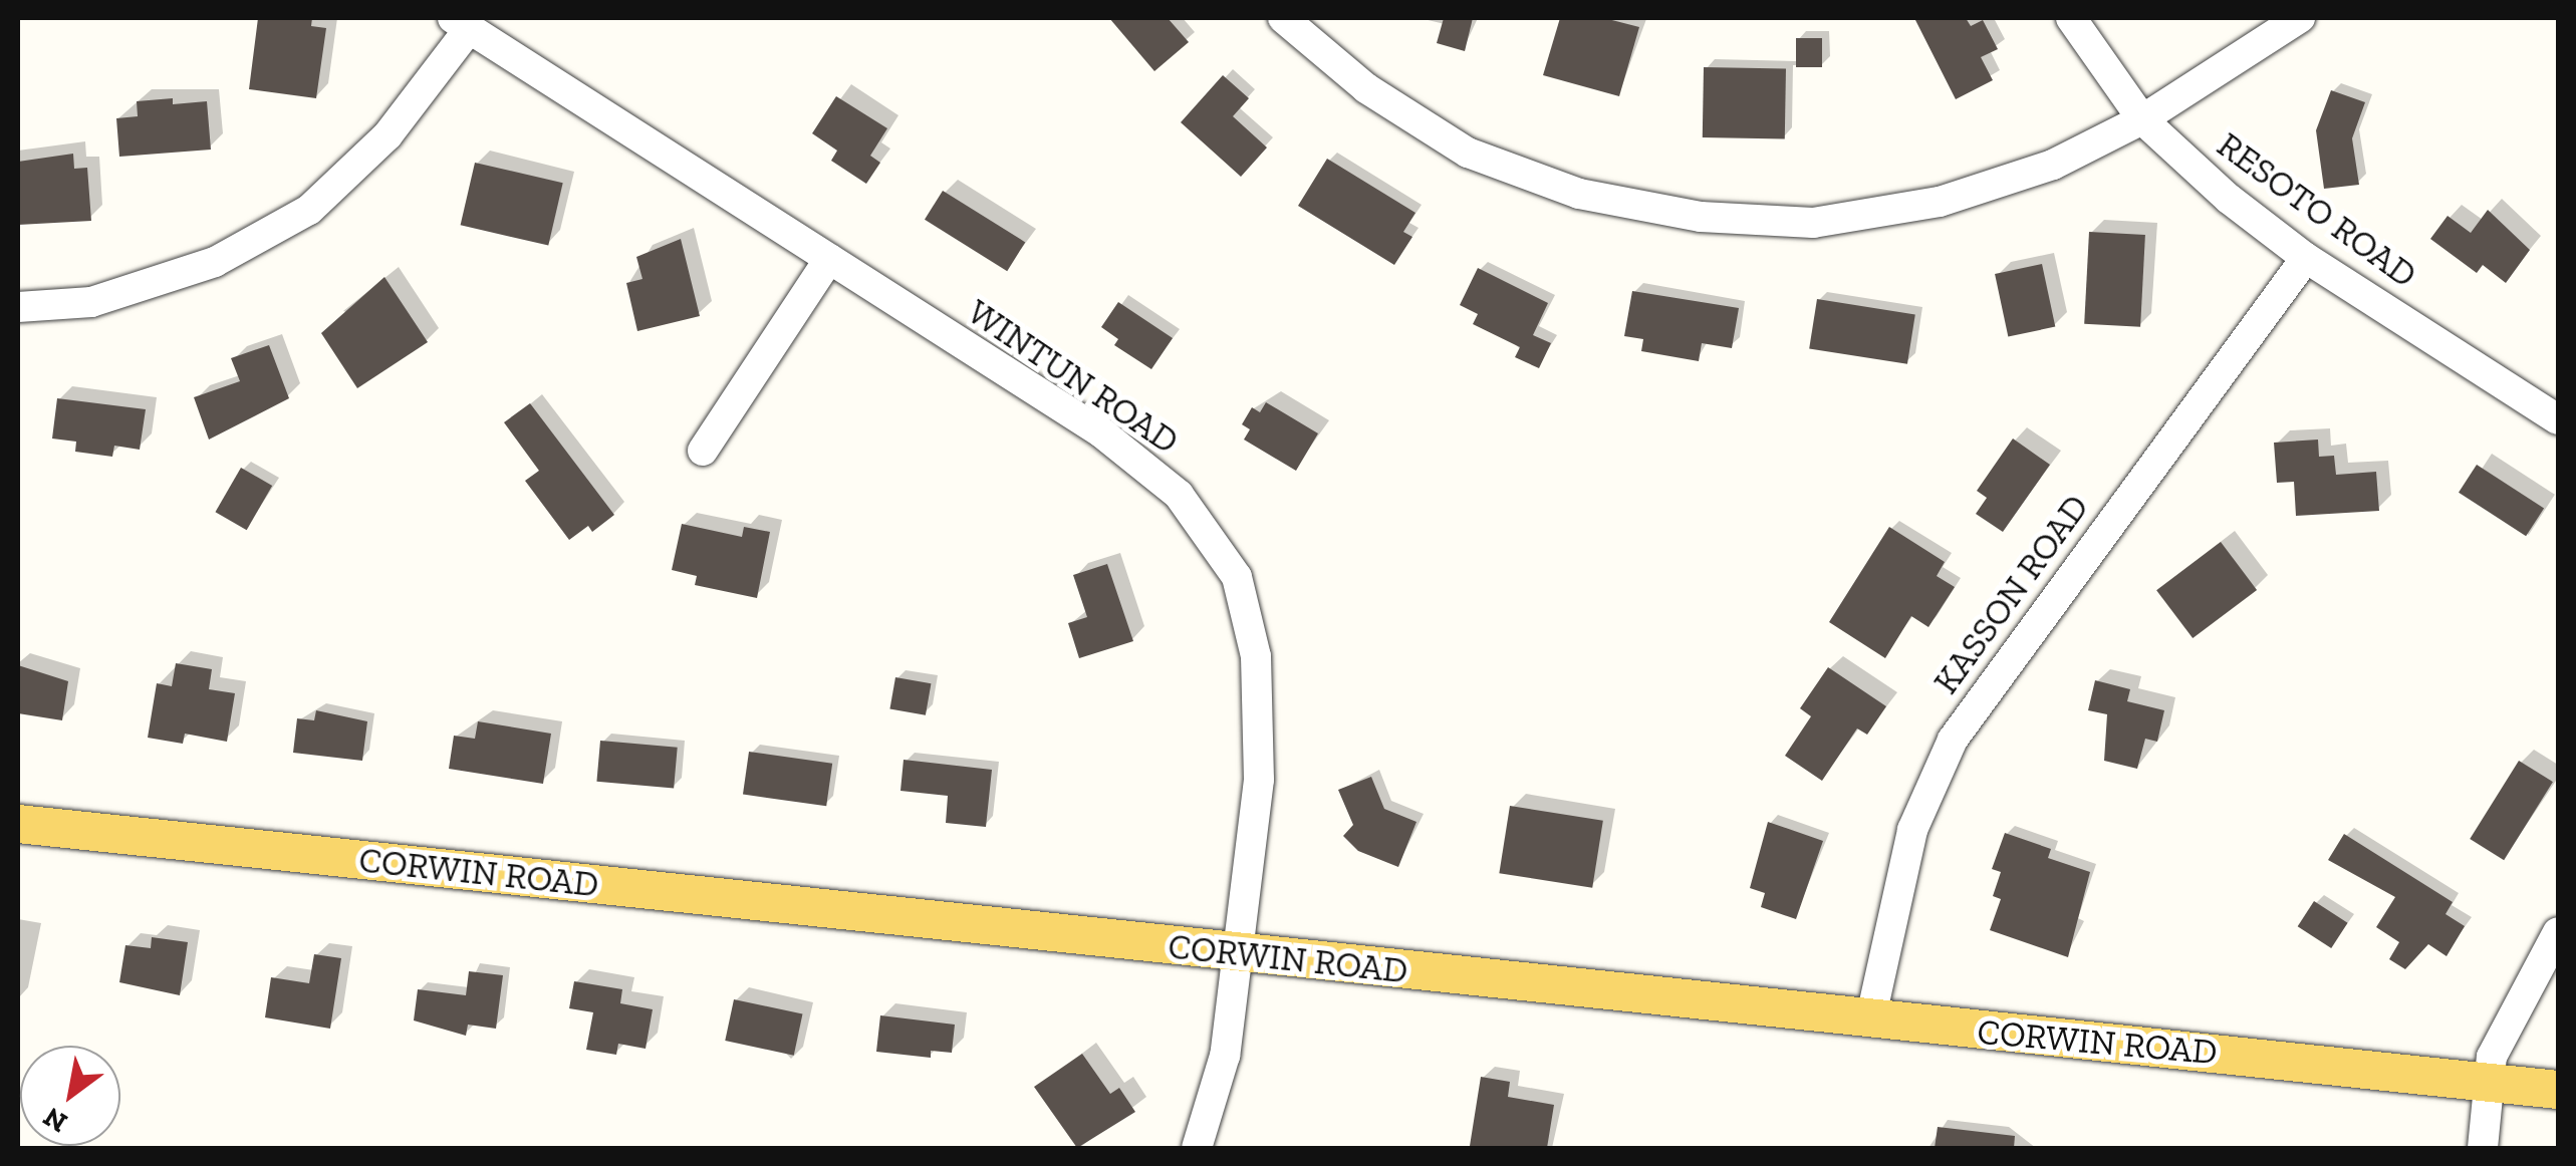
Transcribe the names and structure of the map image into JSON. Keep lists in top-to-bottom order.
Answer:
{
  "streets": {
    "main road": ["CORWIN ROAD"],
    "street": ["RESOTO ROAD", "WINTUN ROAD", "KASSON ROAD"]
  },
  "crossings": [
    ["RESOTO ROAD", "KASSON ROAD"],
    ["WINTUN ROAD", "CORWIN ROAD"],
    ["KASSON ROAD", "CORWIN ROAD"]
  ],
  "north": "bottom left"
}
